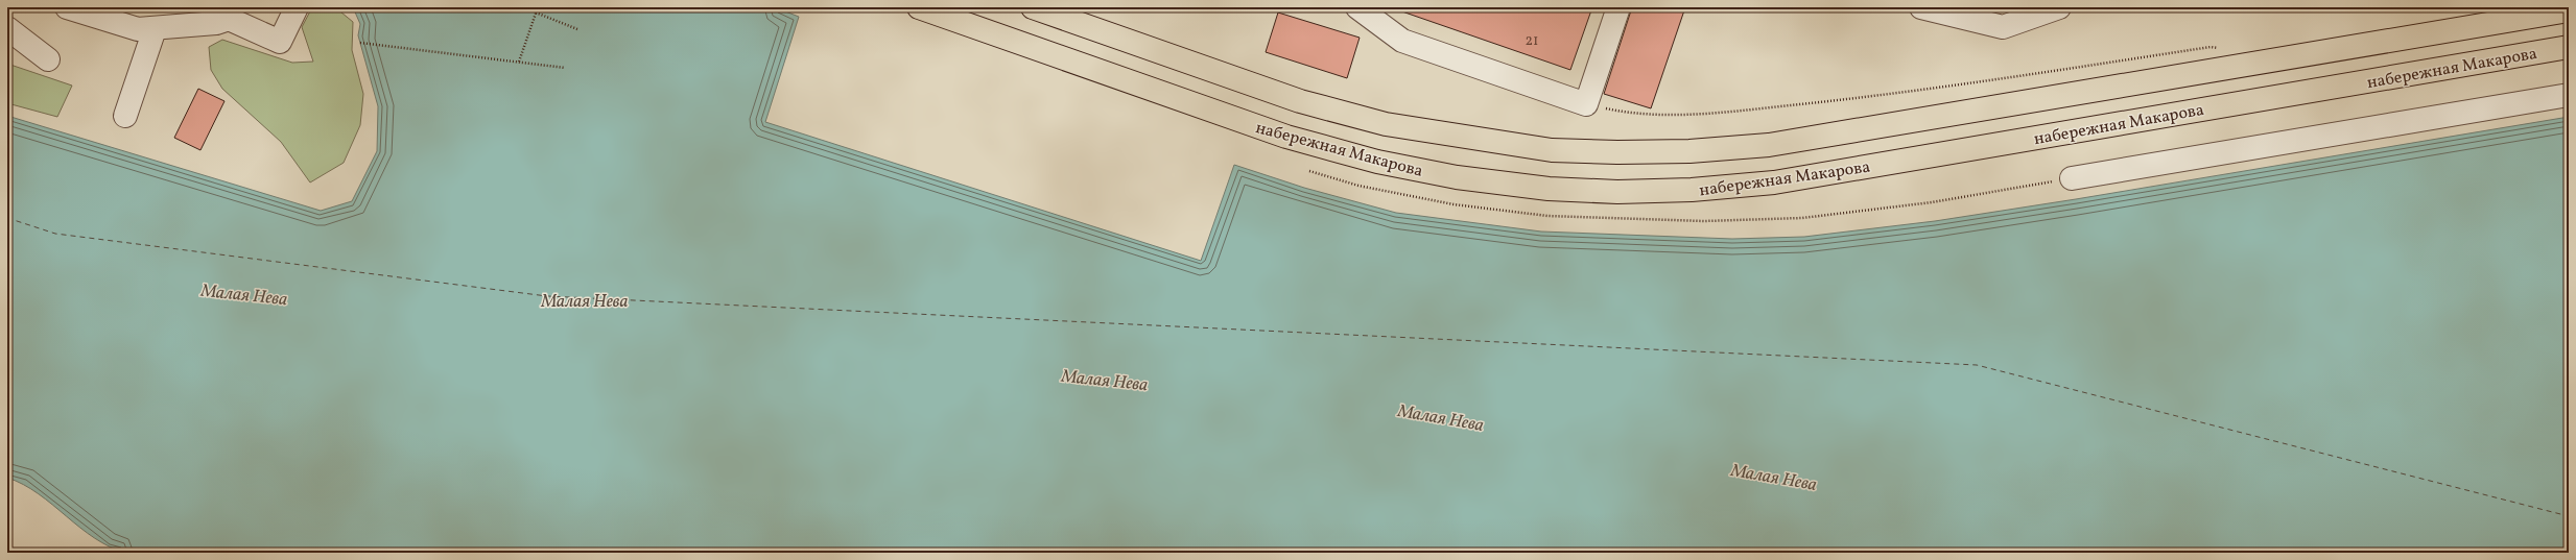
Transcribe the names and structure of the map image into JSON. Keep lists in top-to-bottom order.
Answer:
{
  "streets": {
    "main road": ["набережная Макарова"]
  },
  "water": ["Малая Нева"],
  "house_numbers": ["21"]
}
